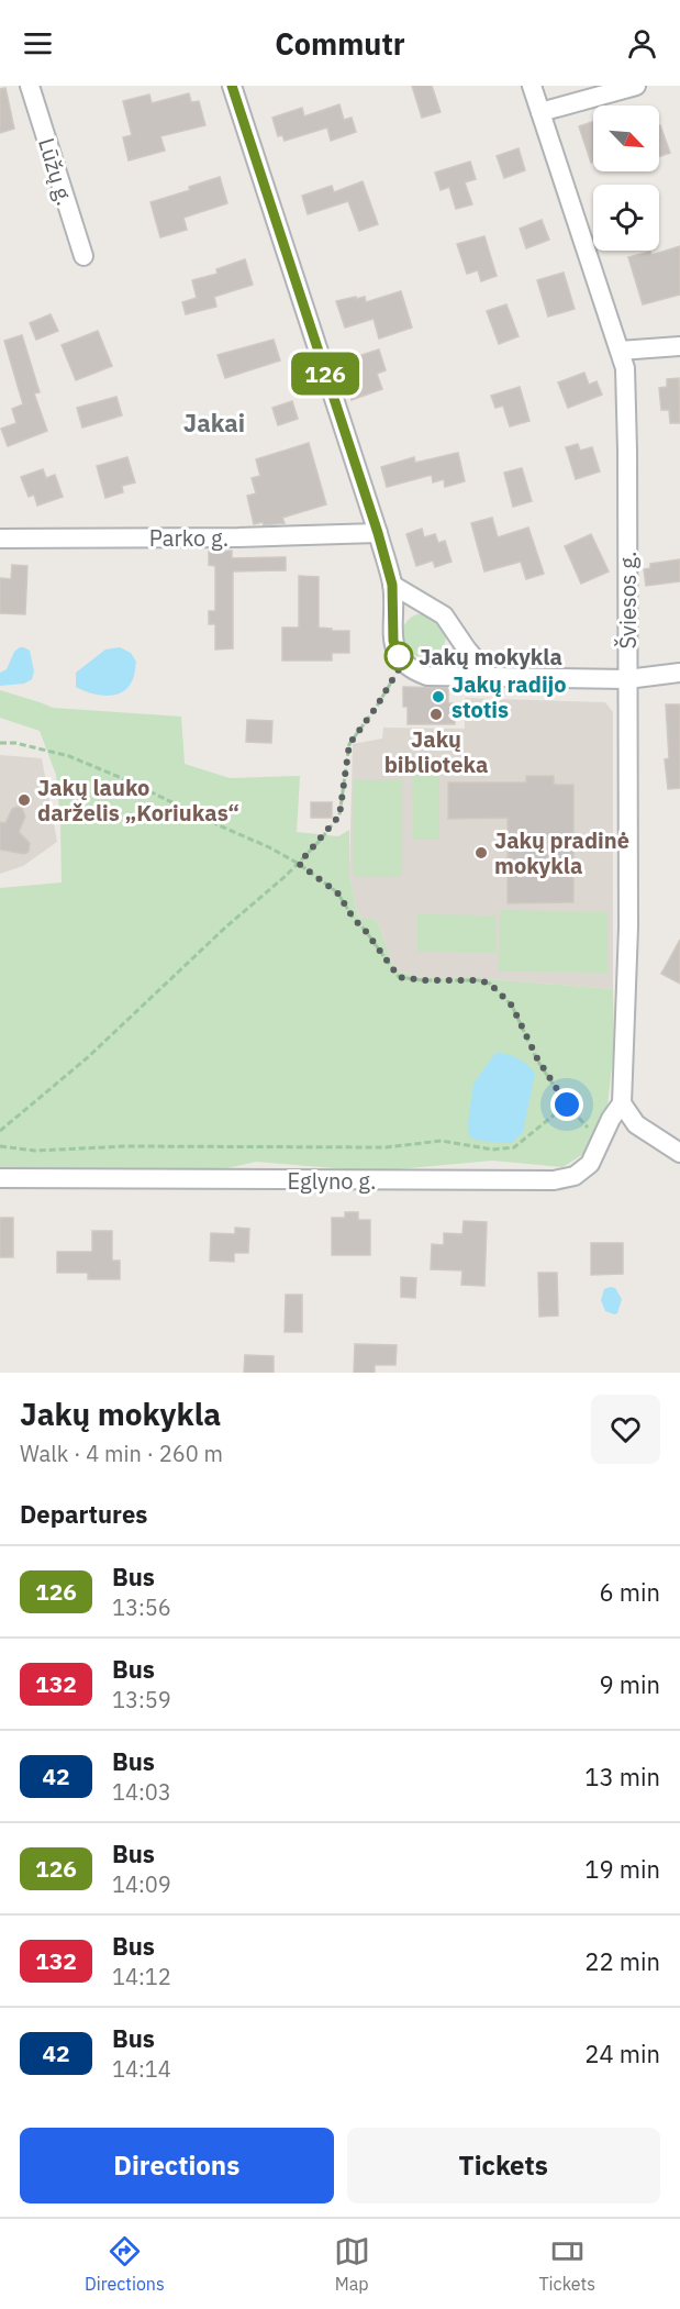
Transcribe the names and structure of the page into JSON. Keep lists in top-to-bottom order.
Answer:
{
  "streets": {
    "street": [
      "Lūžų g.",
      "Parko g.",
      "Šviesos g.",
      "Eglyno g."
    ]
  },
  "crossings": [
    ["Šviesos g.", "Eglyno g."]
  ],
  "districts": ["Jakai"],
  "places": [
    "Jakų mokykla",
    "Jakų radijo stotis",
    "Jakų biblioteka",
    "Jakų lauko darželis „Koriukas“",
    "Jakų pradinė mokykla"
  ],
  "lines": ["bus line 126"],
  "north": "bottom right",
  "page": {
    "header": "Commutr",
    "on_map": "126",
    "heading": [
      ["Jakų mokykla", "Walk · 4 min · 260 m"],
      "Departures"
    ],
    "list": [
      {
        "mark": "126",
        "name": "Bus",
        "note": "13:56",
        "value": "6 min"
      },
      {
        "mark": "132",
        "name": "Bus",
        "note": "13:59",
        "value": "9 min"
      },
      {
        "mark": "42",
        "name": "Bus",
        "note": "14:03",
        "value": "13 min"
      },
      {
        "mark": "126",
        "name": "Bus",
        "note": "14:09",
        "value": "19 min"
      },
      {
        "mark": "132",
        "name": "Bus",
        "note": "14:12",
        "value": "22 min"
      },
      {
        "mark": "42",
        "name": "Bus",
        "note": "14:14",
        "value": "24 min"
      }
    ],
    "buttons": ["Directions", "Tickets"],
    "tabs": ["Directions", "Map", "Tickets"]
  }
}
